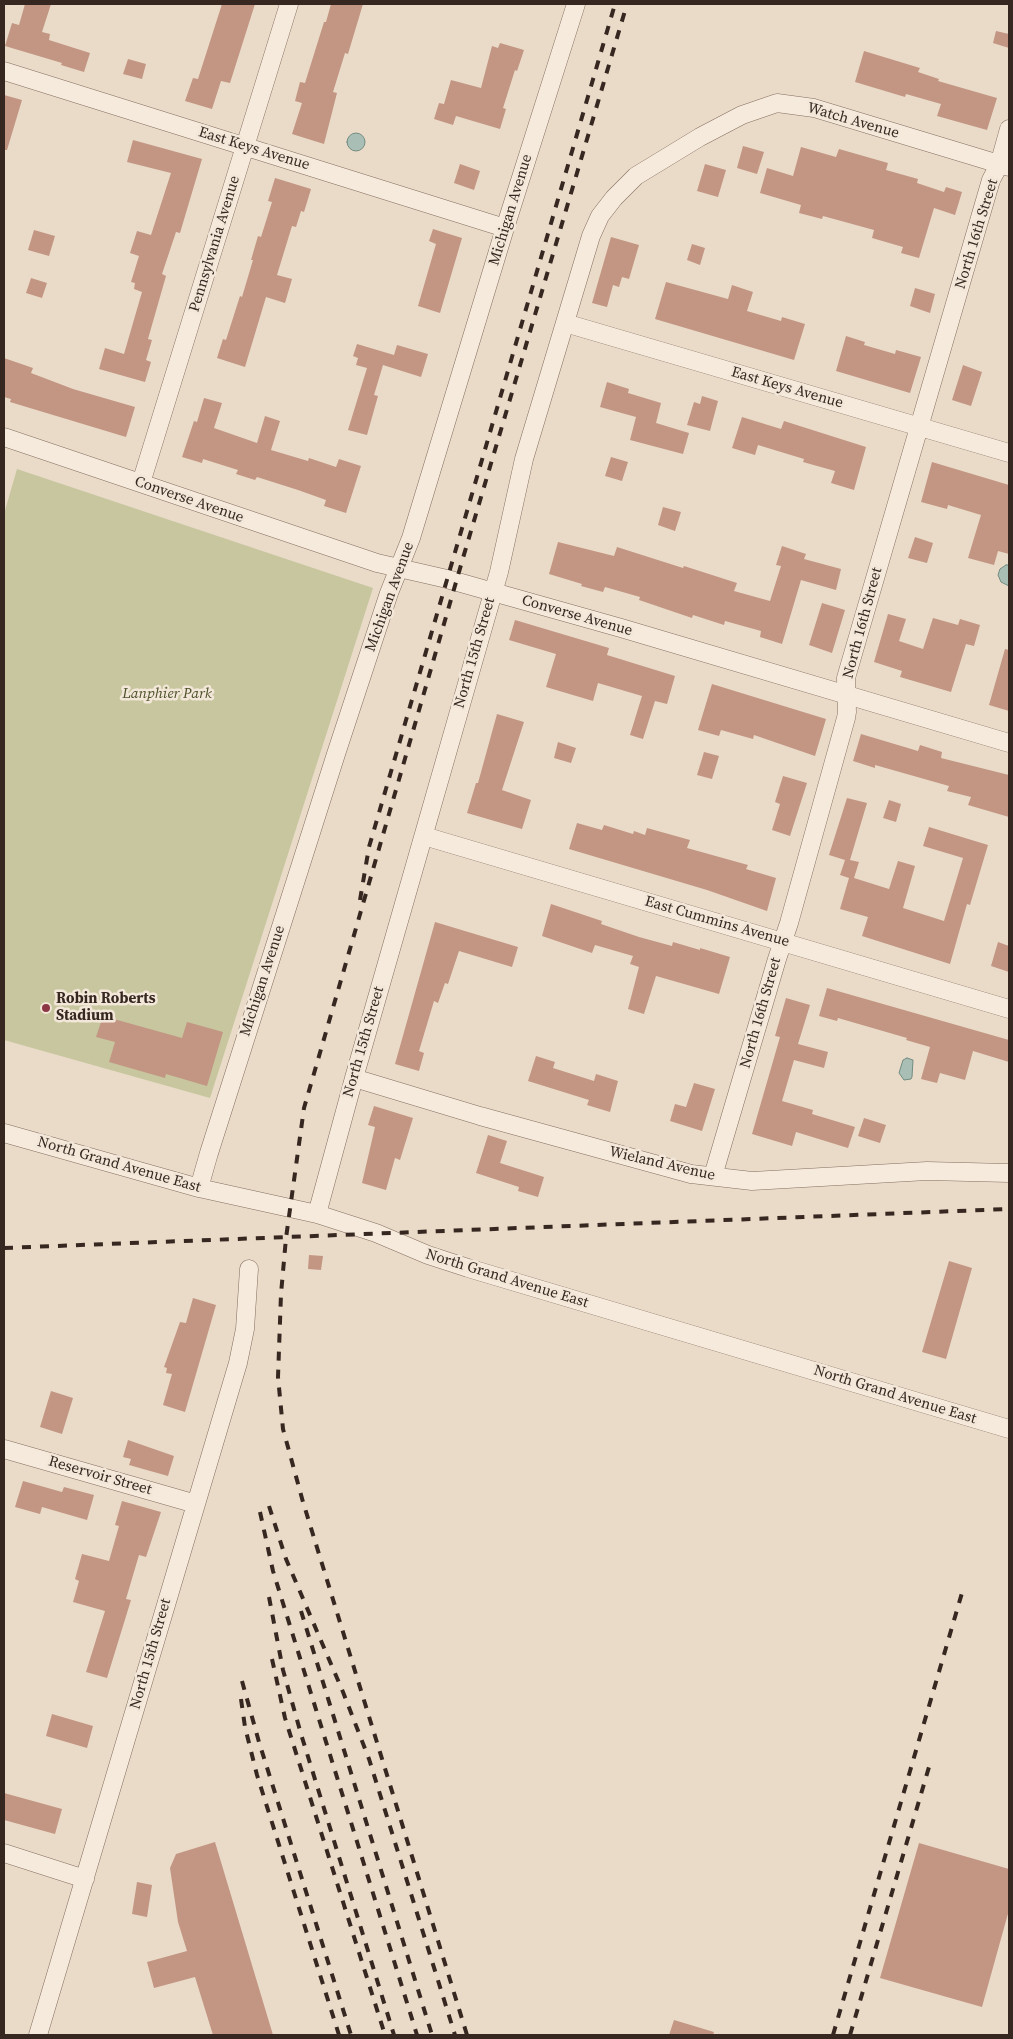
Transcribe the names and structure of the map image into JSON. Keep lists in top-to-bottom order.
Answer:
{
  "streets": {
    "street": [
      "Watch Avenue",
      "East Keys Avenue",
      "Michigan Avenue",
      "North 16th Street",
      "Pennsylvania Avenue",
      "Converse Avenue",
      "North 15th Street",
      "East Cummins Avenue",
      "Wieland Avenue",
      "North Grand Avenue East",
      "Reservoir Street"
    ]
  },
  "crossings": [
    ["Watch Avenue", "North 16th Street"],
    ["Watch Avenue", "North 15th Street"],
    ["East Keys Avenue", "Michigan Avenue"],
    ["East Keys Avenue", "North 16th Street"],
    ["East Keys Avenue", "Pennsylvania Avenue"],
    ["East Keys Avenue", "North 15th Street"],
    ["Michigan Avenue", "Converse Avenue"],
    ["Michigan Avenue", "North Grand Avenue East"],
    ["North 16th Street", "Converse Avenue"],
    ["North 16th Street", "East Cummins Avenue"],
    ["North 16th Street", "Wieland Avenue"],
    ["Pennsylvania Avenue", "Converse Avenue"],
    ["Converse Avenue", "North 15th Street"],
    ["North 15th Street", "East Cummins Avenue"],
    ["North 15th Street", "Wieland Avenue"],
    ["North 15th Street", "North Grand Avenue East"],
    ["North 15th Street", "Reservoir Street"]
  ],
  "parks": ["Lanphier Park"],
  "places": ["Robin Roberts Stadium"]
}
